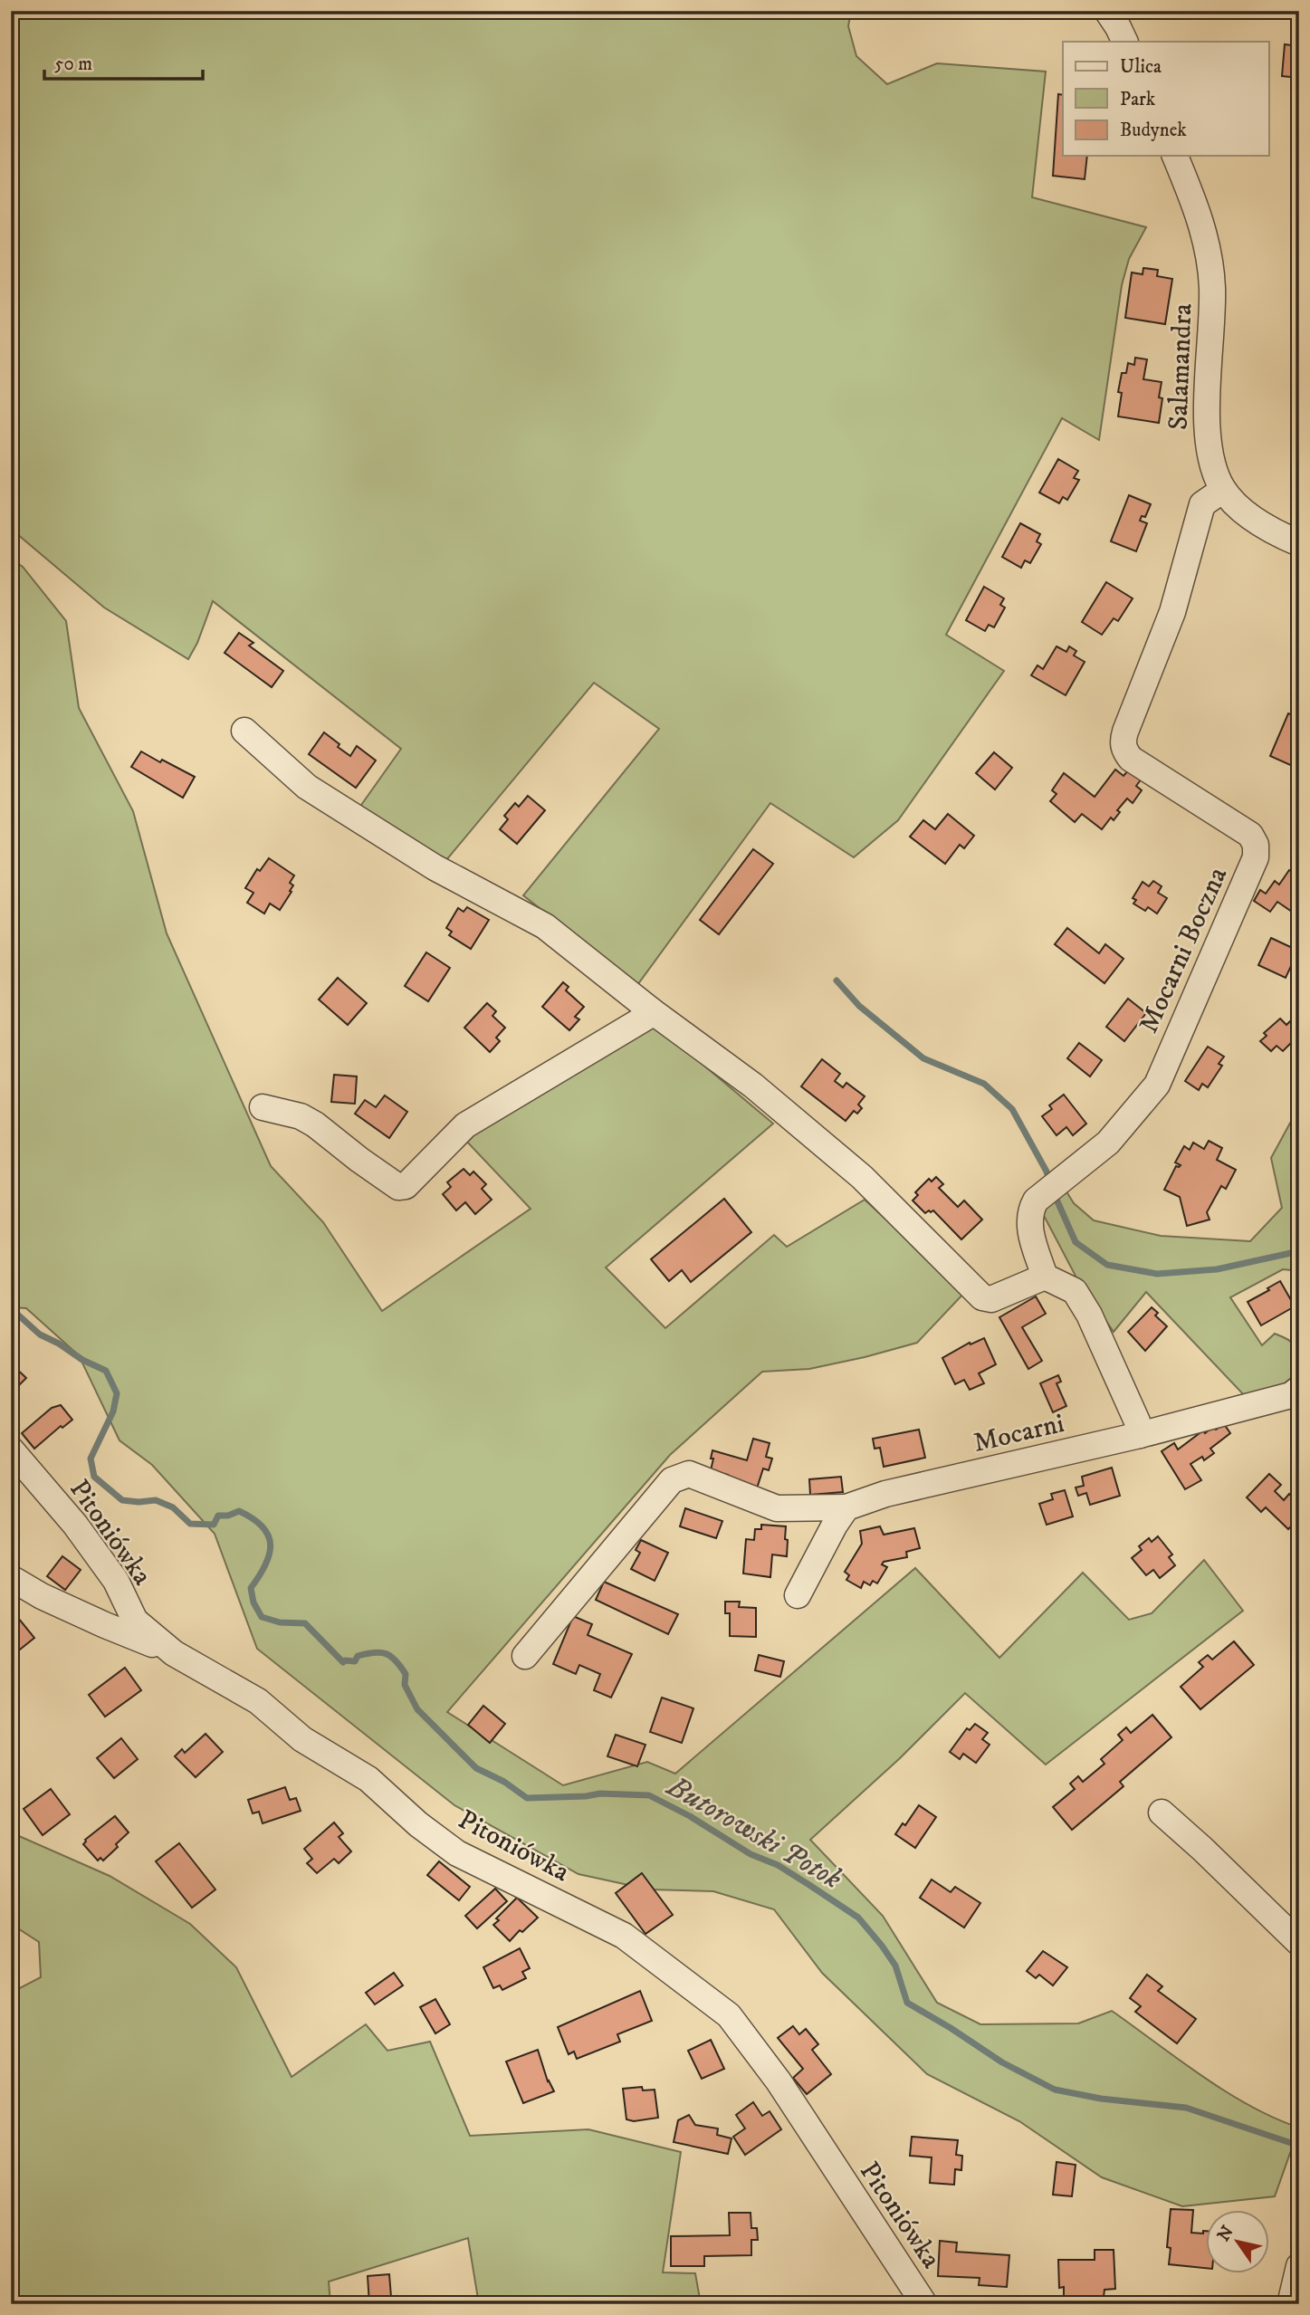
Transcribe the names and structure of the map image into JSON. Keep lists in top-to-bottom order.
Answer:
{
  "streets": {
    "street": [
      "Salamandra",
      "Mocarni Boczna",
      "Mocarni",
      "Pitoniówka"
    ]
  },
  "crossings": [
    ["Salamandra", "Mocarni Boczna"]
  ],
  "water": ["Butorowski Potok"],
  "legend": ["Ulica", "Park", "Budynek"],
  "scale_bar": "50 m",
  "north": "top left"
}
